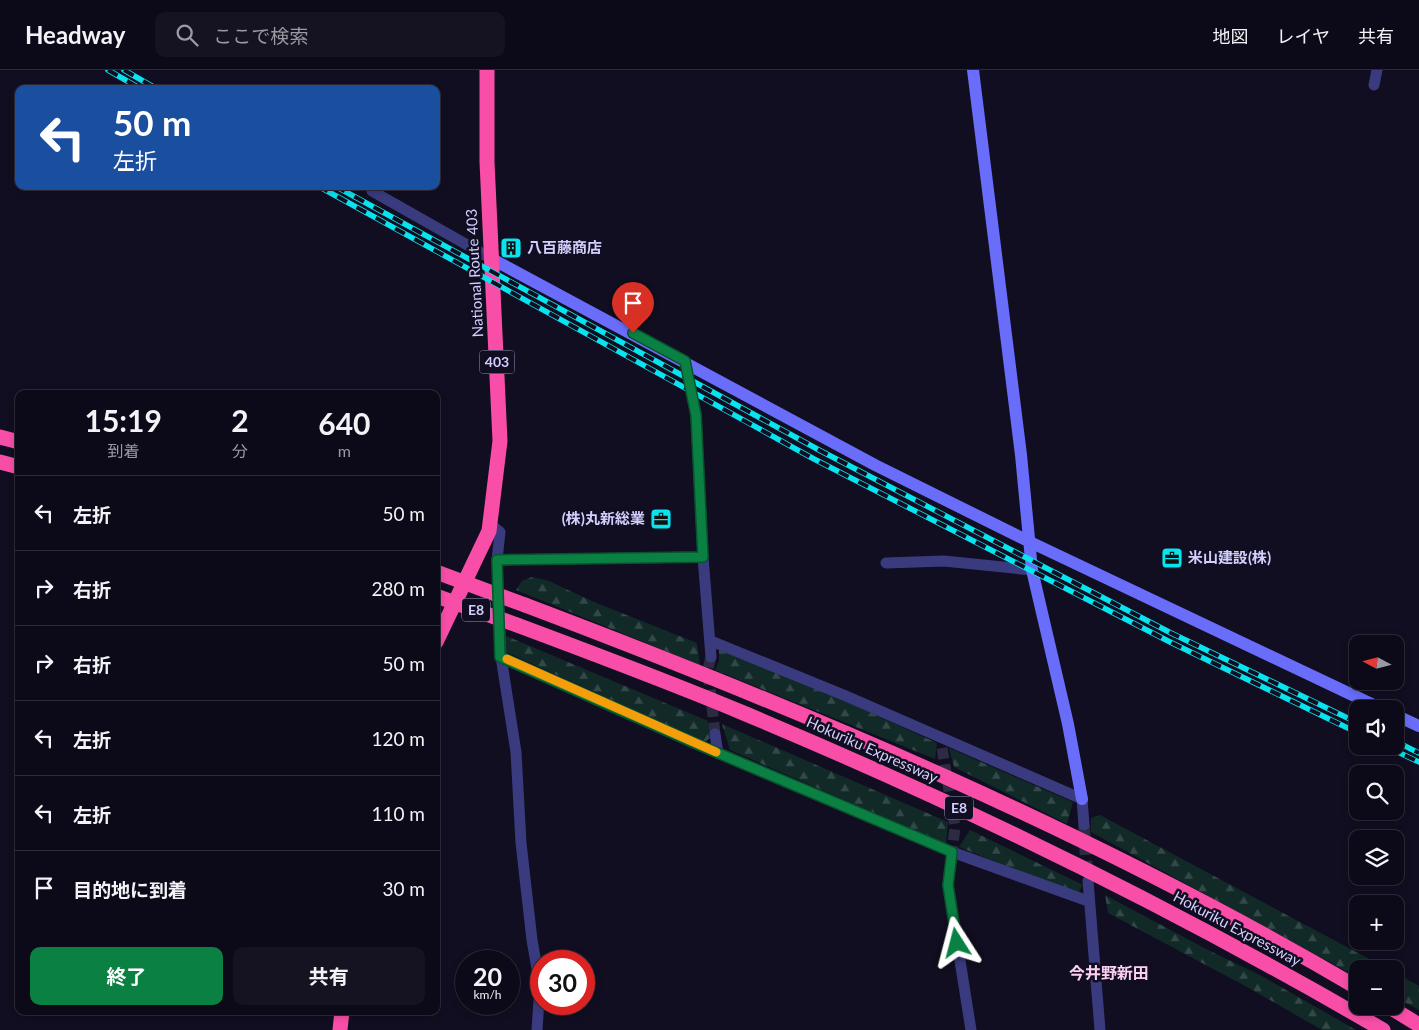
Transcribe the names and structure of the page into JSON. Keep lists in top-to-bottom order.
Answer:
{
  "streets": {
    "highway": [
      "National Route 403",
      "403",
      "E8",
      "Hokuriku Expressway"
    ]
  },
  "districts": ["今井野新田"],
  "places": {
    "building": ["八百藤商店"],
    "office": ["(株)丸新総業", "米山建設(株)"]
  },
  "north": "left",
  "page": {
    "header": "Headway",
    "search": "ここで検索",
    "nav": ["地図", "レイヤ", "共有"],
    "turn": ["50 m", "左折"],
    "eta": [
      "15:19",
      "到着",
      "2",
      "分",
      "640",
      "m"
    ],
    "list": [
      {
        "name": "左折",
        "value": "50 m"
      },
      {
        "name": "右折",
        "value": "280 m"
      },
      {
        "name": "右折",
        "value": "50 m"
      },
      {
        "name": "左折",
        "value": "120 m"
      },
      {
        "name": "左折",
        "value": "110 m"
      },
      {
        "name": "目的地に到着",
        "value": "30 m"
      }
    ],
    "map_buttons": ["+", "−"],
    "buttons": ["終了", "共有"],
    "speed": "20 km/h",
    "limit": "30"
  }
}
